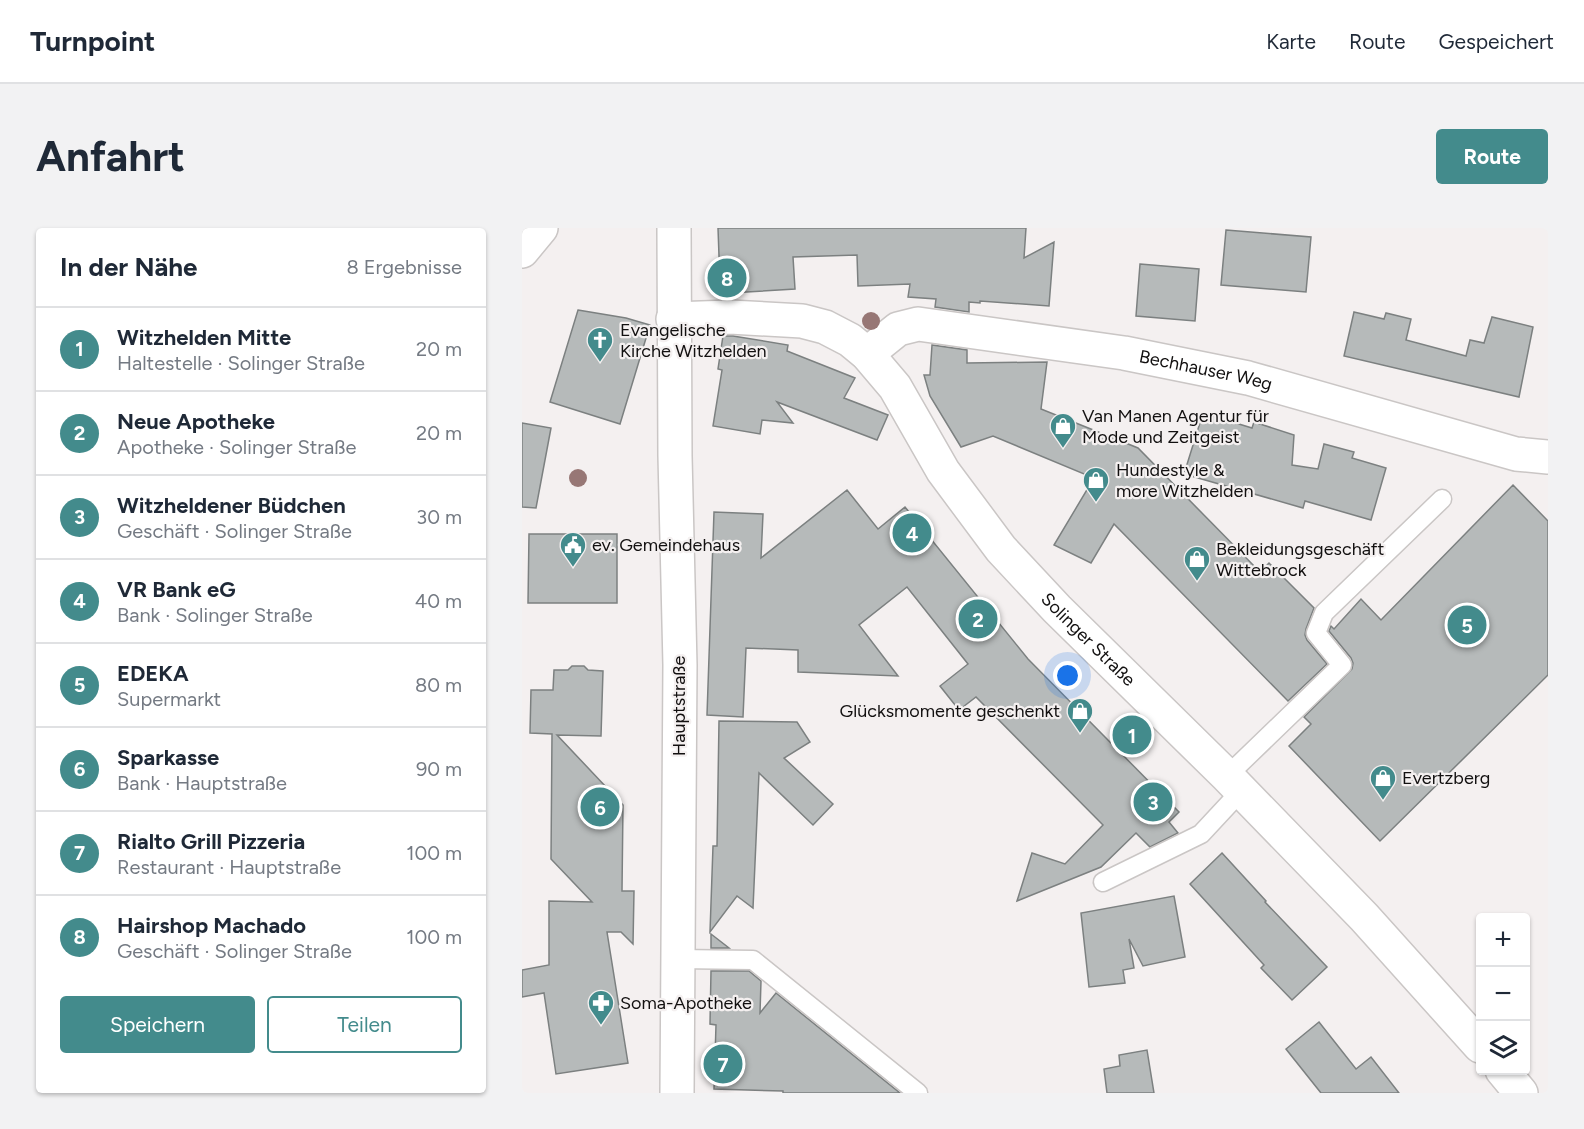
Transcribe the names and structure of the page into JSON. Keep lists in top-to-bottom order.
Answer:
{
  "streets": {
    "main road": ["Bechhauser Weg", "Solinger Straße", "Hauptstraße"]
  },
  "crossings": [
    ["Bechhauser Weg", "Solinger Straße"],
    ["Solinger Straße", "Hauptstraße"]
  ],
  "places": {
    "church": ["Evangelische Kirche Witzhelden"],
    "shop": [
      "Van Manen Agentur für Mode und Zeitgeist",
      "Hundestyle & more Witzhelden",
      "Bekleidungsgeschäft Wittebrock",
      "Glücksmomente geschenkt",
      "Evertzberg"
    ],
    "public building": ["ev. Gemeindehaus"],
    "pharmacy": ["Soma-Apotheke"]
  },
  "page": {
    "header": "Turnpoint",
    "nav": ["Karte", "Route", "Gespeichert"],
    "buttons": [
      "Route",
      ["Speichern", "Teilen"]
    ],
    "title": "Anfahrt",
    "heading": ["In der Nähe", "8 Ergebnisse"],
    "pins": [
      "8",
      "4",
      "2",
      "5",
      "1",
      "3",
      "6",
      "7"
    ],
    "list": [
      {
        "mark": "1",
        "name": "Witzhelden Mitte",
        "note": "Haltestelle · Solinger Straße",
        "value": "20 m"
      },
      {
        "mark": "2",
        "name": "Neue Apotheke",
        "note": "Apotheke · Solinger Straße",
        "value": "20 m"
      },
      {
        "mark": "3",
        "name": "Witzheldener Büdchen",
        "note": "Geschäft · Solinger Straße",
        "value": "30 m"
      },
      {
        "mark": "4",
        "name": "VR Bank eG",
        "note": "Bank · Solinger Straße",
        "value": "40 m"
      },
      {
        "mark": "5",
        "name": "EDEKA",
        "note": "Supermarkt",
        "value": "80 m"
      },
      {
        "mark": "6",
        "name": "Sparkasse",
        "note": "Bank · Hauptstraße",
        "value": "90 m"
      },
      {
        "mark": "7",
        "name": "Rialto Grill Pizzeria",
        "note": "Restaurant · Hauptstraße",
        "value": "100 m"
      },
      {
        "mark": "8",
        "name": "Hairshop Machado",
        "note": "Geschäft · Solinger Straße",
        "value": "100 m"
      }
    ],
    "map_buttons": ["+", "−"]
  }
}
